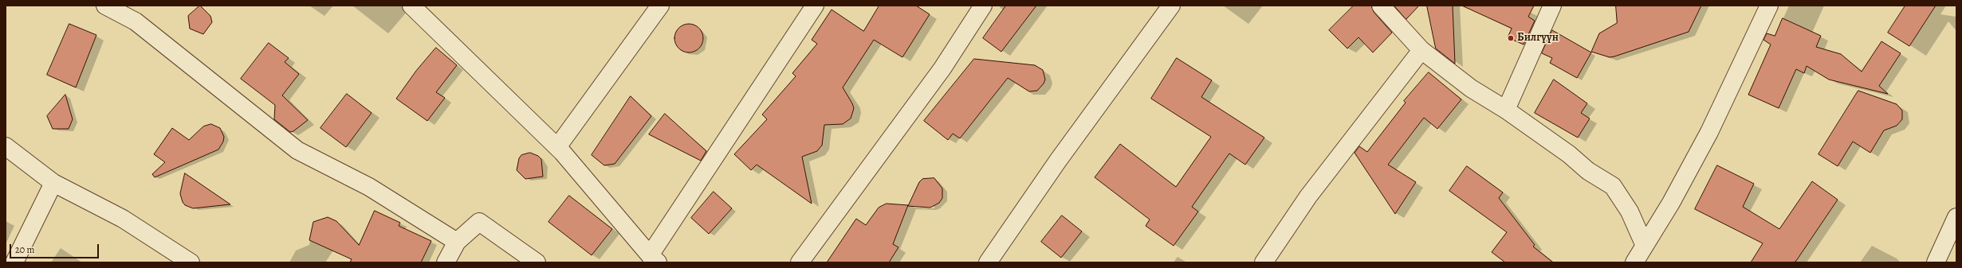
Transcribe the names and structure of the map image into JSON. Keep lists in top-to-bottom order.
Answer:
{
  "places": ["Билгүүн"],
  "scale_bar": "20 m"
}
